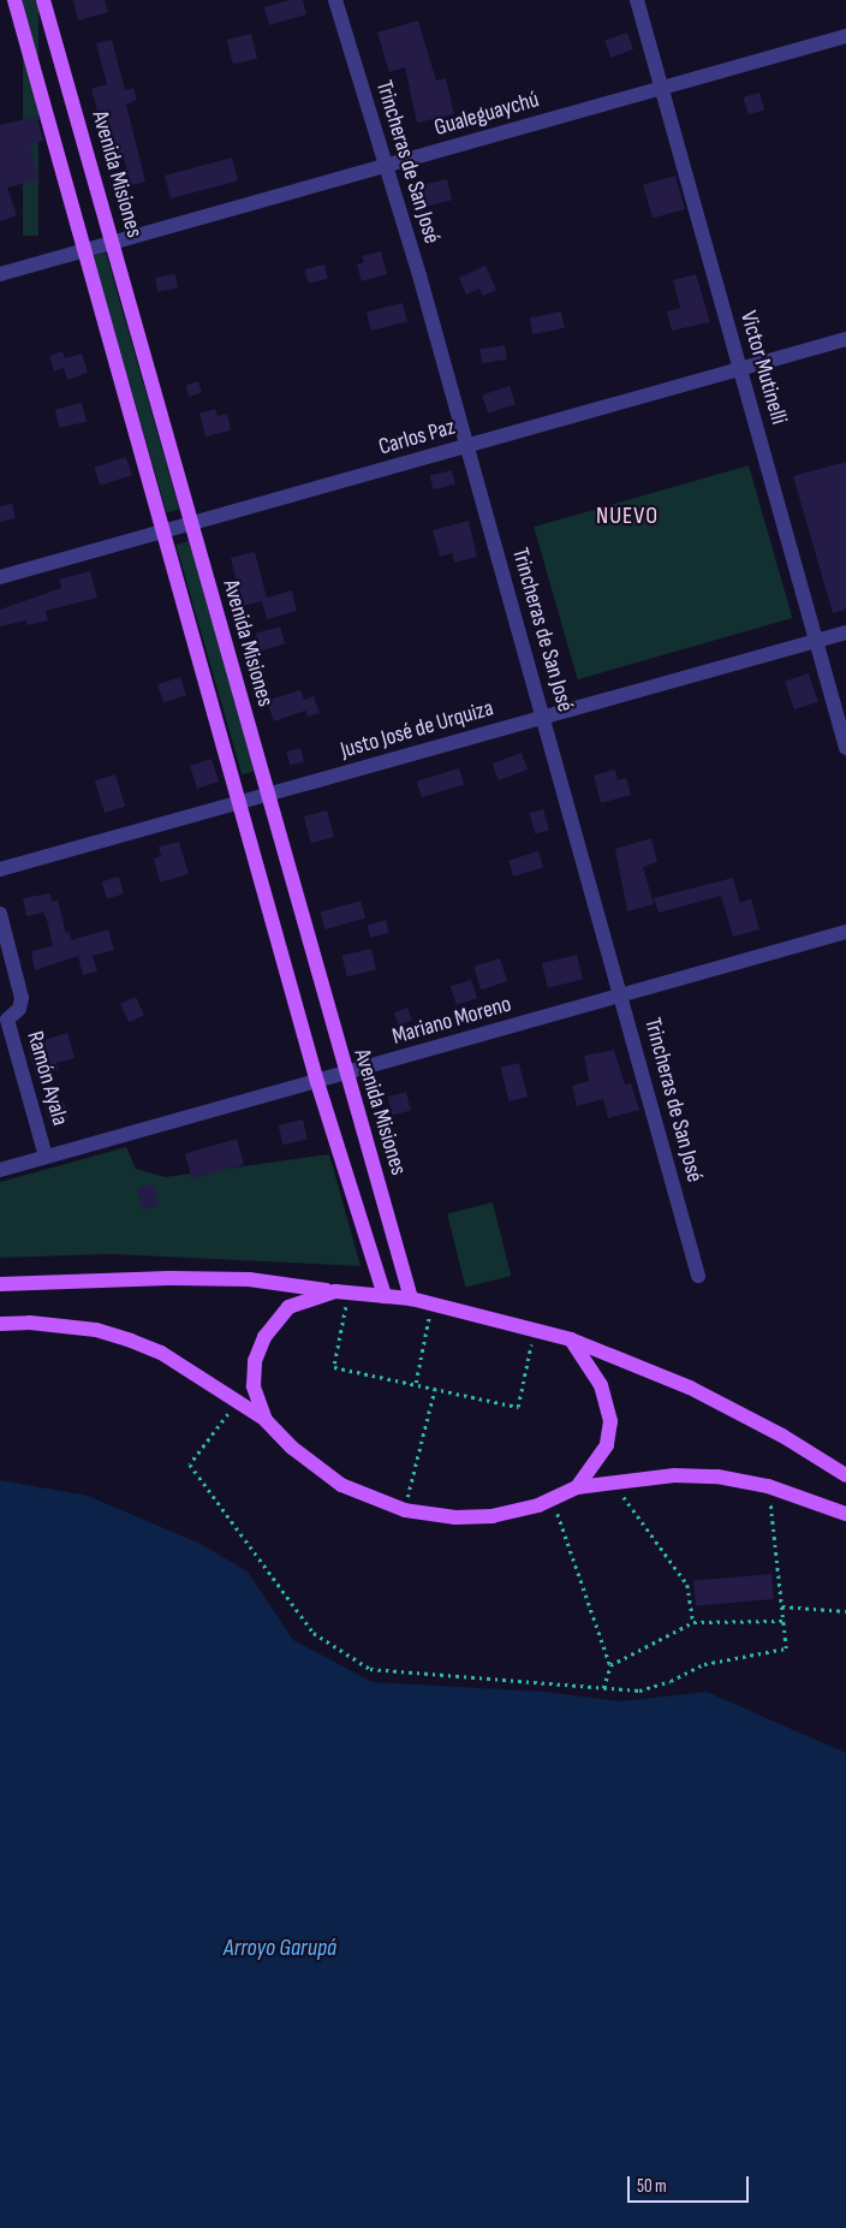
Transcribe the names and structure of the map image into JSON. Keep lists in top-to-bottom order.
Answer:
{
  "streets": {
    "main road": ["Avenida Misiones"],
    "street": [
      "Gualeguaychú",
      "Trincheras de San José",
      "Victor Mutinelli",
      "Carlos Paz",
      "Justo José de Urquiza",
      "Mariano Moreno",
      "Ramón Ayala"
    ]
  },
  "crossings": [
    ["Gualeguaychú", "Trincheras de San José"],
    ["Gualeguaychú", "Avenida Misiones"],
    ["Gualeguaychú", "Victor Mutinelli"],
    ["Trincheras de San José", "Carlos Paz"],
    ["Trincheras de San José", "Justo José de Urquiza"],
    ["Trincheras de San José", "Mariano Moreno"],
    ["Avenida Misiones", "Carlos Paz"],
    ["Avenida Misiones", "Justo José de Urquiza"],
    ["Avenida Misiones", "Mariano Moreno"],
    ["Victor Mutinelli", "Carlos Paz"],
    ["Victor Mutinelli", "Justo José de Urquiza"],
    ["Mariano Moreno", "Ramón Ayala"]
  ],
  "districts": ["NUEVO"],
  "water": ["Arroyo Garupá"],
  "scale_bar": "50 m"
}
